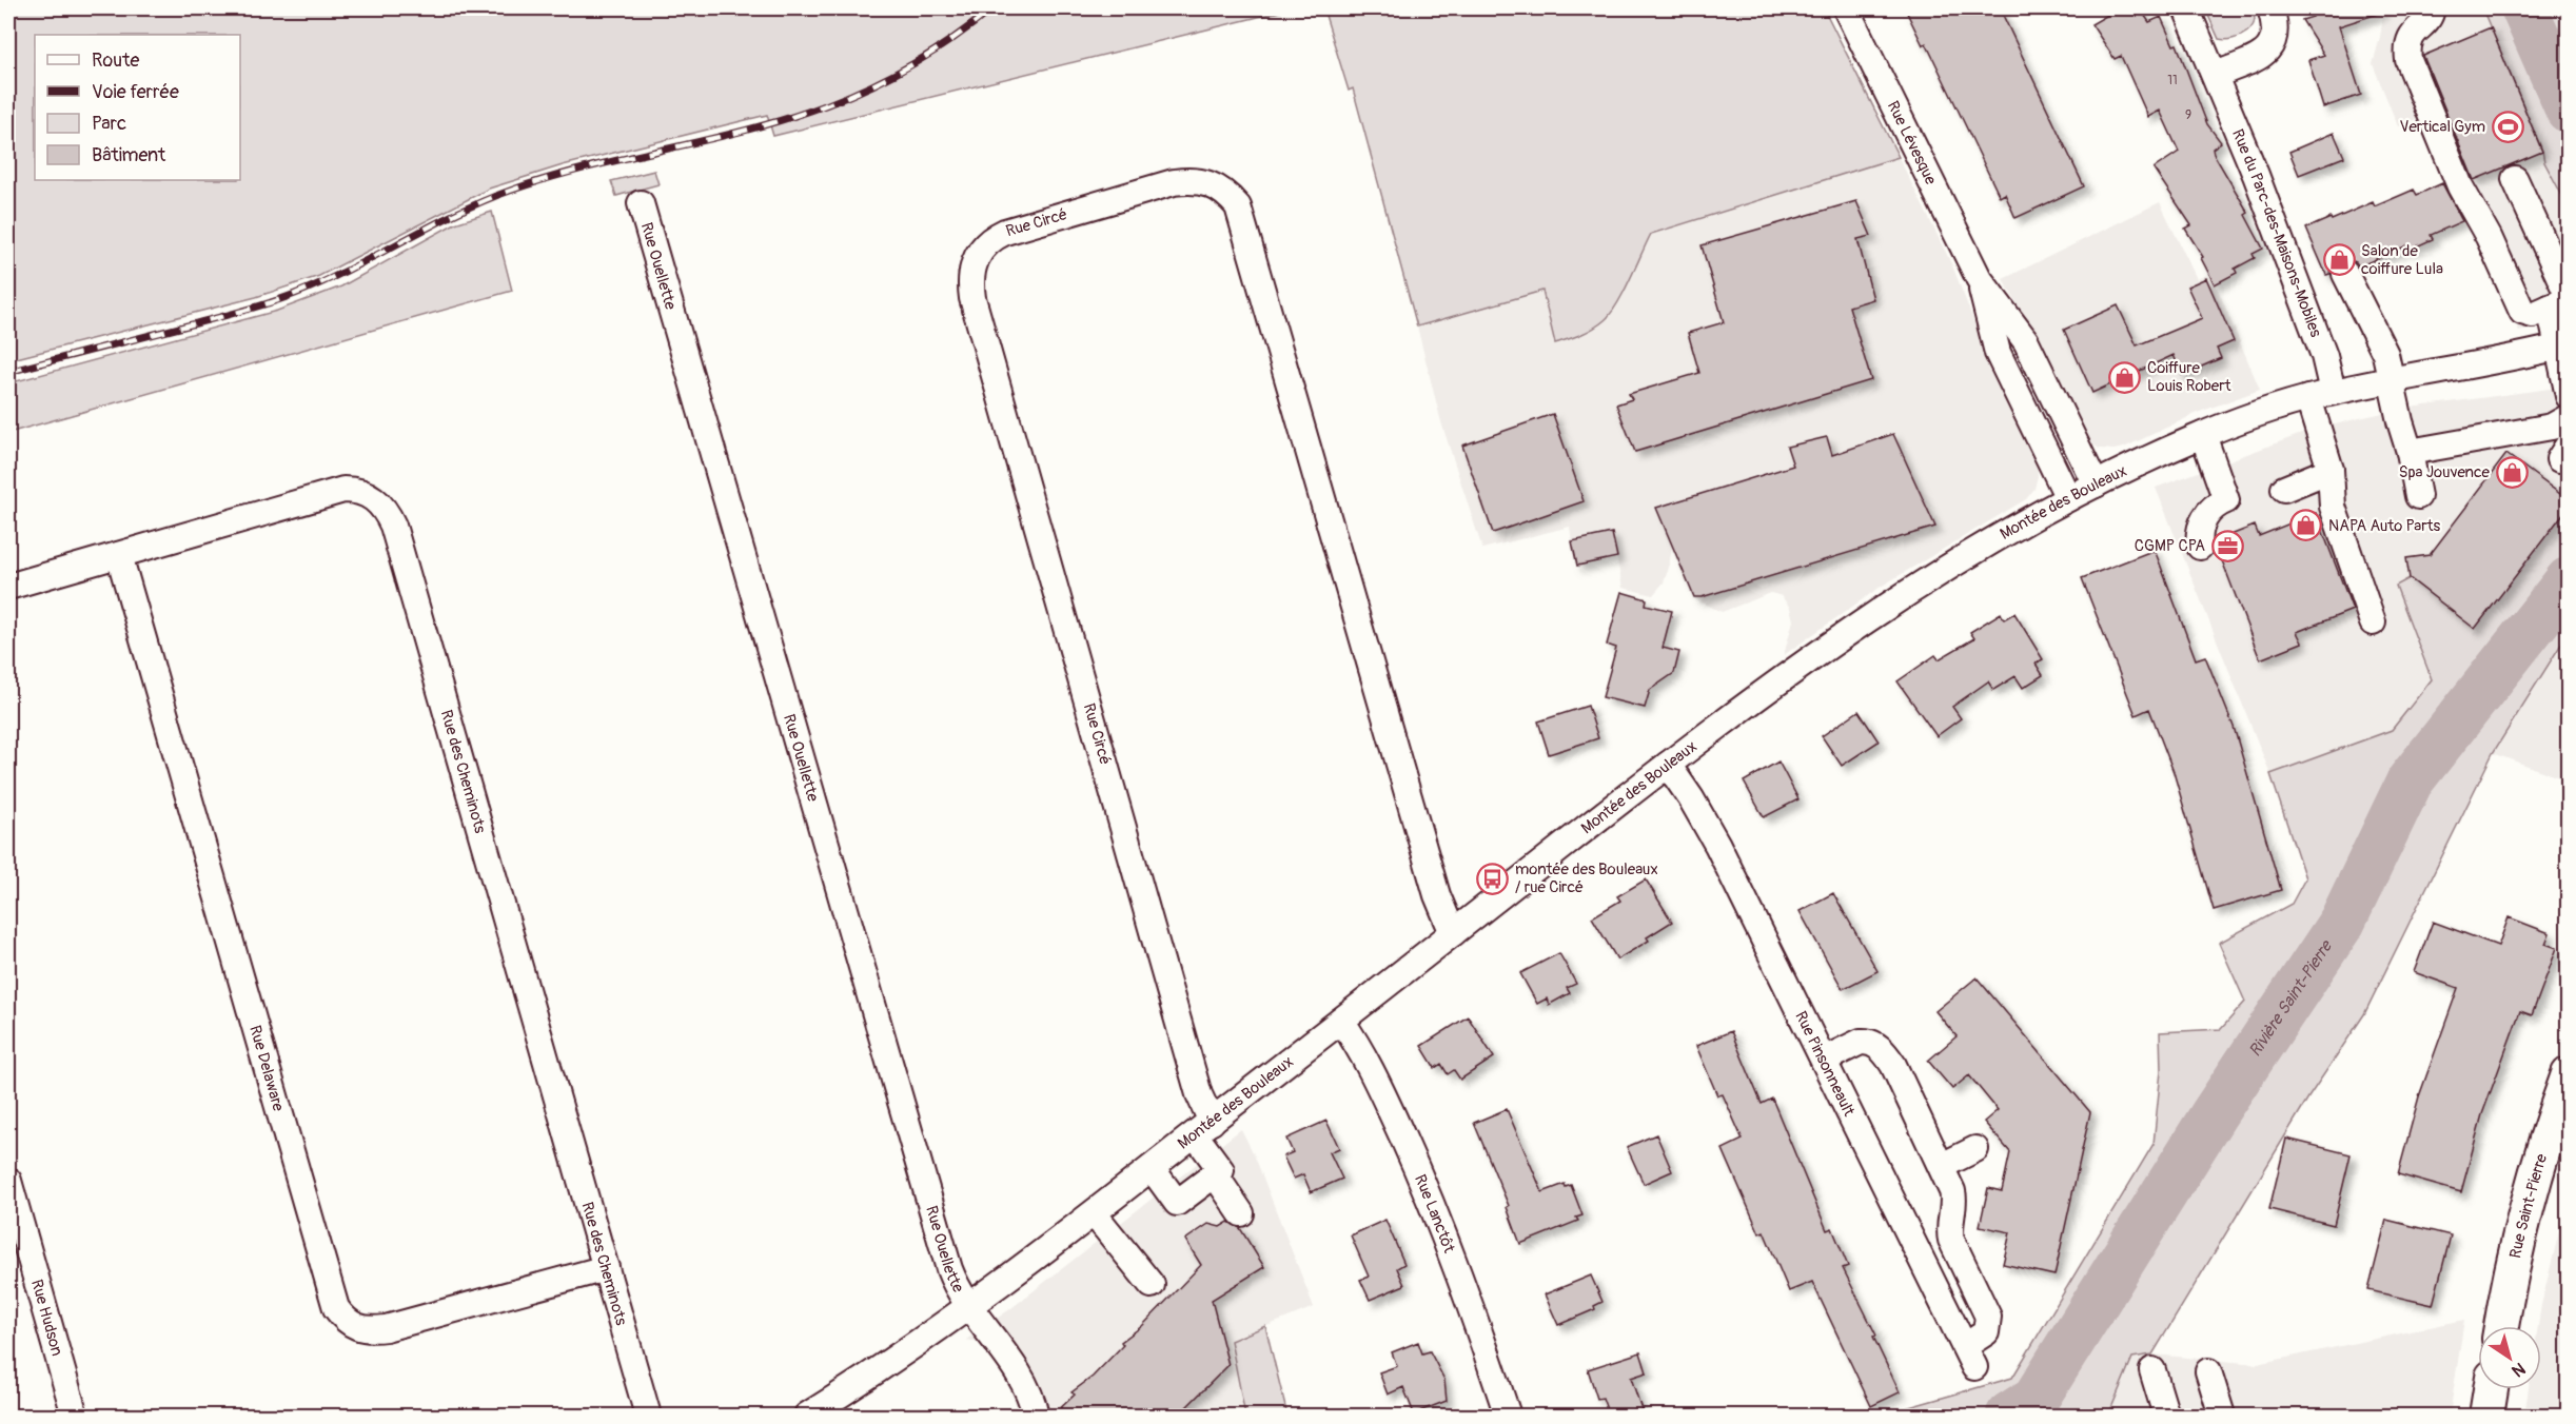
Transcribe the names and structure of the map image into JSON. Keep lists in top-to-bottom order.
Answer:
{
  "streets": {
    "main road": ["Rue Saint-Pierre"],
    "street": [
      "Rue Lévesque",
      "Rue Circé",
      "Rue du Parc-des-Maisons-Mobiles",
      "Rue Ouellette",
      "Montée des Bouleaux",
      "Rue des Cheminots",
      "Rue Pinsonneault",
      "Rue Delaware",
      "Rue Lanctôt",
      "Rue Hudson"
    ]
  },
  "crossings": [
    ["Rue Lévesque", "Montée des Bouleaux"],
    ["Rue Circé", "Montée des Bouleaux"],
    ["Rue du Parc-des-Maisons-Mobiles", "Montée des Bouleaux"],
    ["Rue Ouellette", "Montée des Bouleaux"],
    ["Montée des Bouleaux", "Rue Pinsonneault"],
    ["Montée des Bouleaux", "Rue Lanctôt"],
    ["Rue des Cheminots", "Rue Delaware"]
  ],
  "water": ["Rivière Saint-Pierre"],
  "places": {
    "sports": ["Vertical Gym"],
    "shop": [
      "Salon de coiffure Lula",
      "Coiffure Louis Robert",
      "Spa Jouvence",
      "NAPA Auto Parts"
    ],
    "office": ["CGMP CPA"],
    "bus stop": ["montée des Bouleaux / rue Circé"]
  },
  "house_numbers": ["11", "9"],
  "legend": [
    "Route",
    "Voie ferrée",
    "Parc",
    "Bâtiment"
  ],
  "north": "bottom right"
}
